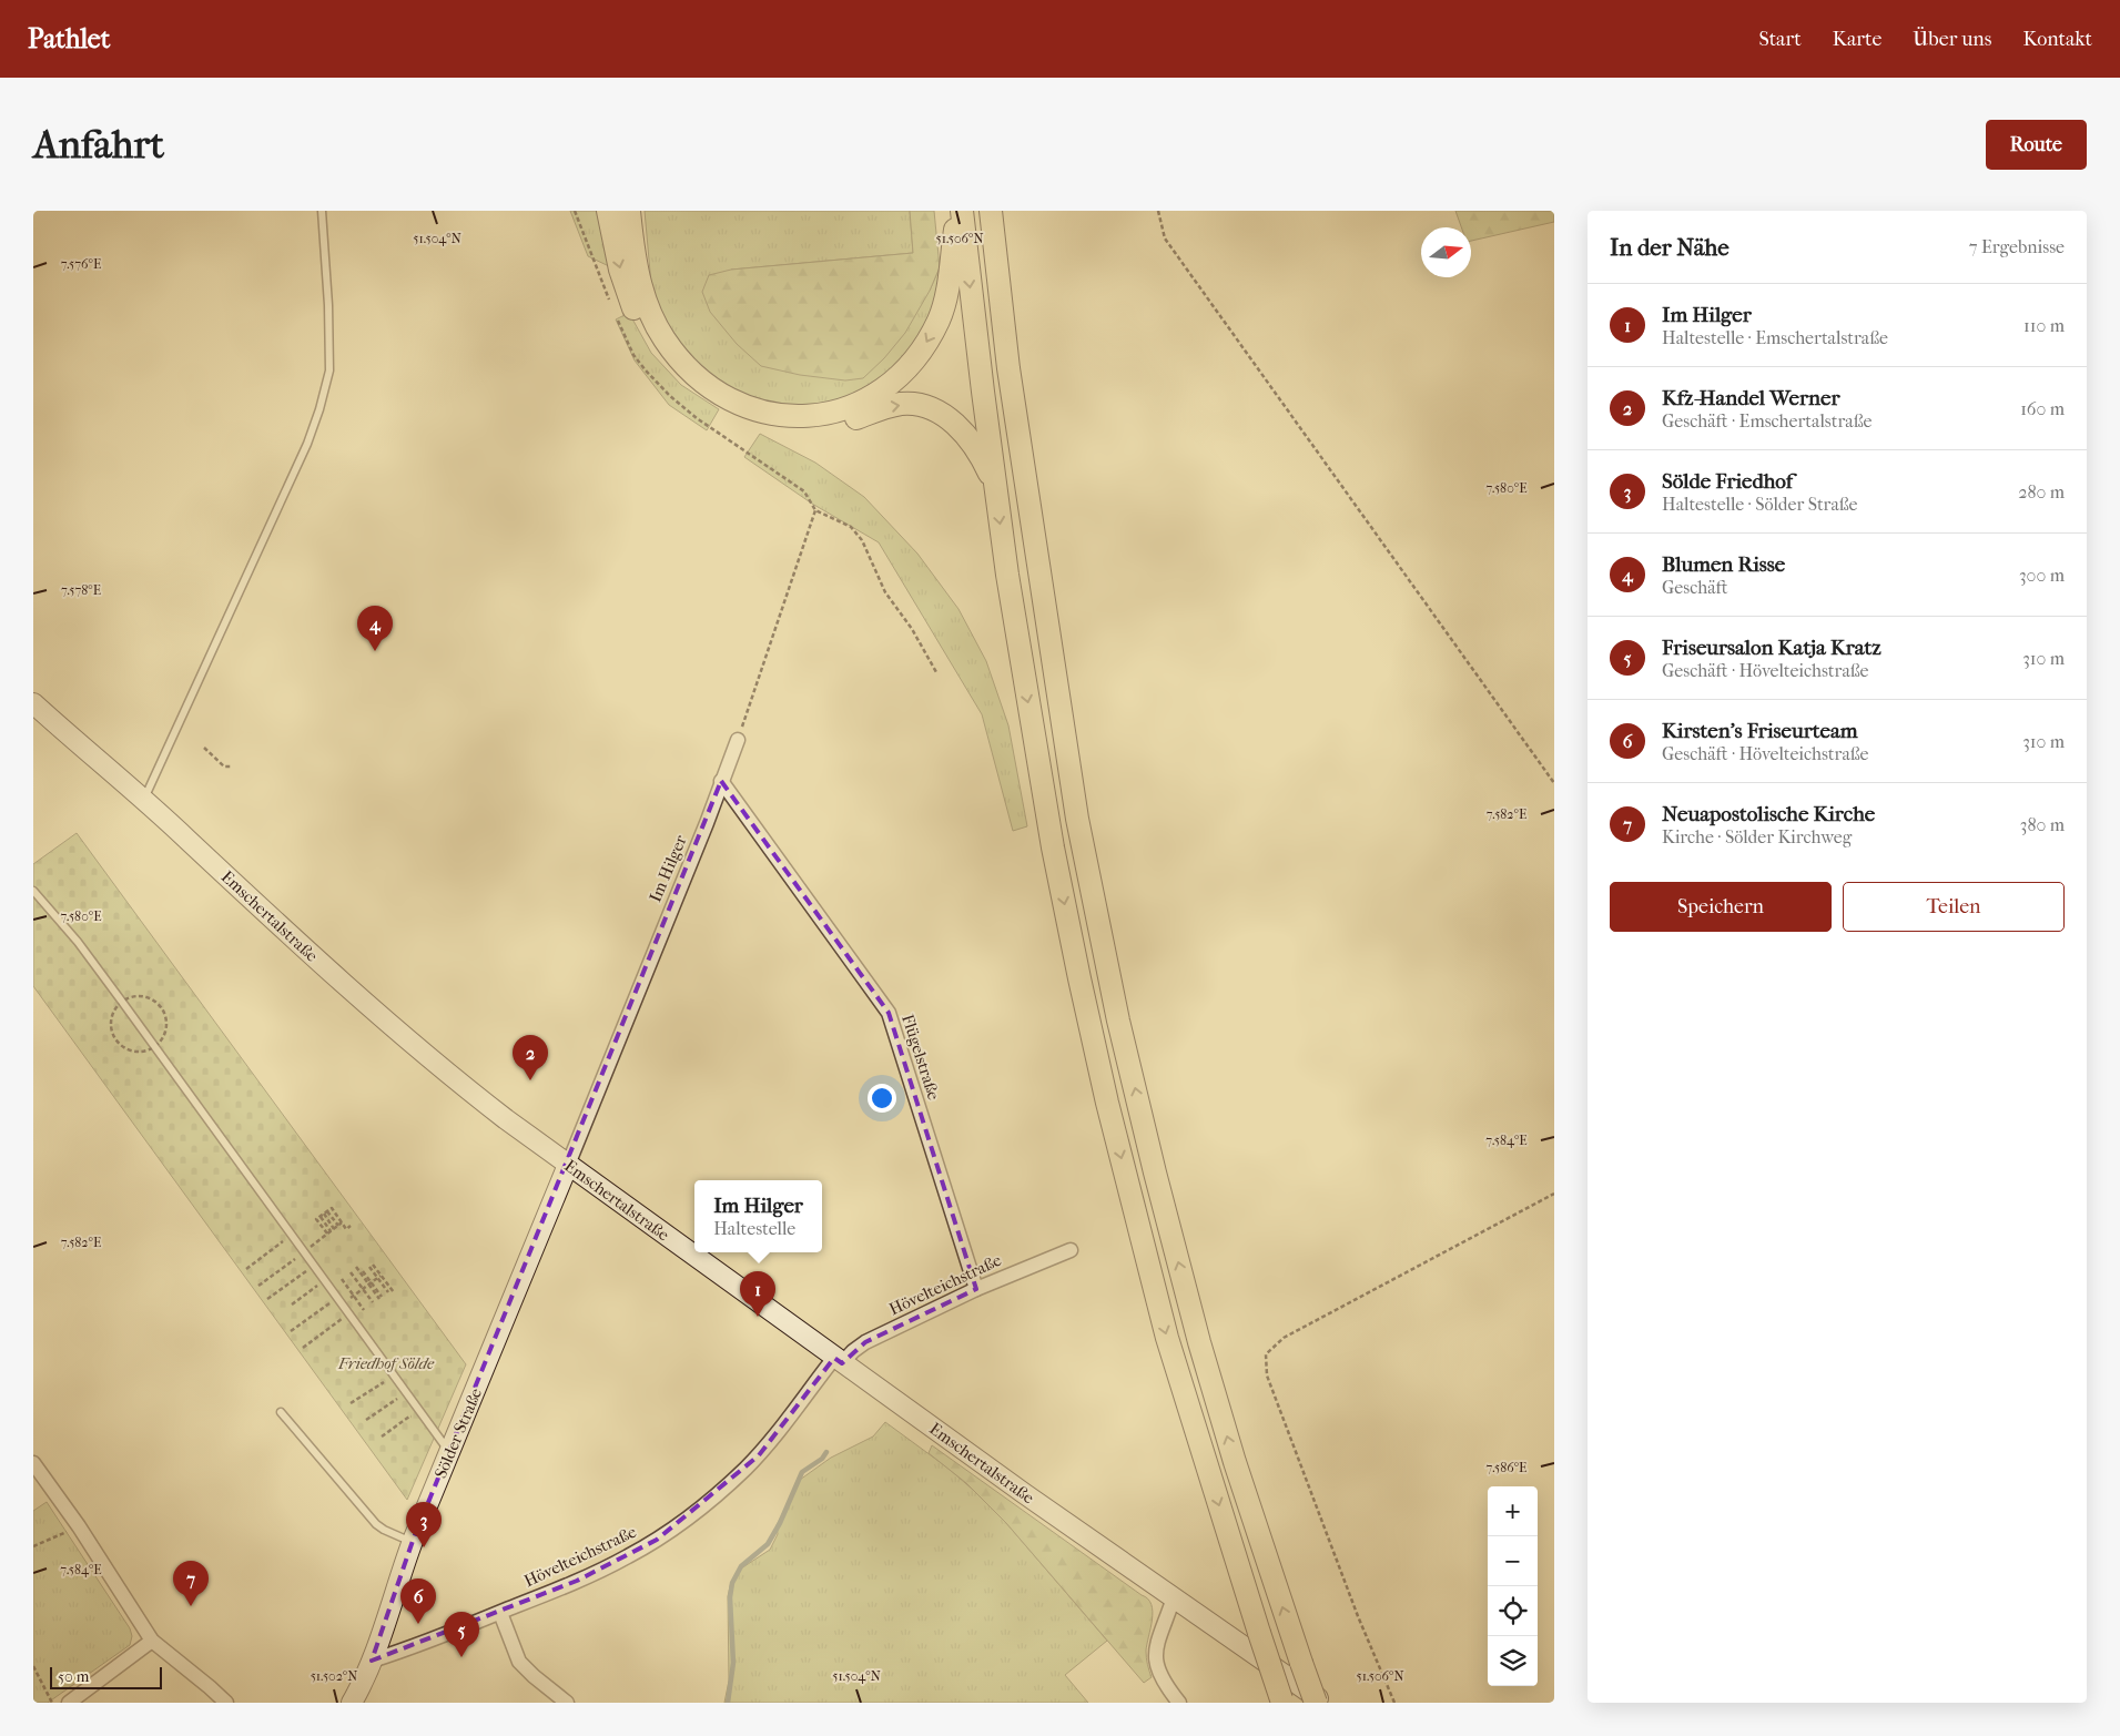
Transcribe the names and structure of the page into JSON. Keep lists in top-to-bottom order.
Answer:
{
  "streets": {
    "main road": ["Emschertalstraße", "Sölder Straße"],
    "street": ["Im Hilger", "Flügelstraße", "Hövelteichstraße"]
  },
  "crossings": [
    ["Im Hilger", "Emschertalstraße"],
    ["Im Hilger", "Flügelstraße"],
    ["Im Hilger", "Sölder Straße"],
    ["Emschertalstraße", "Hövelteichstraße"],
    ["Emschertalstraße", "Sölder Straße"],
    ["Flügelstraße", "Hövelteichstraße"],
    ["Hövelteichstraße", "Sölder Straße"]
  ],
  "parks": ["Friedhof Sölde"],
  "scale_bar": "50 m",
  "north": "right",
  "page": {
    "header": "Pathlet",
    "nav": [
      "Start",
      "Karte",
      "Über uns",
      "Kontakt"
    ],
    "buttons": [
      "Route",
      ["Speichern", "Teilen"]
    ],
    "title": "Anfahrt",
    "heading": ["In der Nähe", "7 Ergebnisse"],
    "list": [
      {
        "mark": "1",
        "name": "Im Hilger",
        "note": "Haltestelle · Emschertalstraße",
        "value": "110 m"
      },
      {
        "mark": "2",
        "name": "Kfz-Handel Werner",
        "note": "Geschäft · Emschertalstraße",
        "value": "160 m"
      },
      {
        "mark": "3",
        "name": "Sölde Friedhof",
        "note": "Haltestelle · Sölder Straße",
        "value": "280 m"
      },
      {
        "mark": "4",
        "name": "Blumen Risse",
        "note": "Geschäft",
        "value": "300 m"
      },
      {
        "mark": "5",
        "name": "Friseursalon Katja Kratz",
        "note": "Geschäft · Hövelteichstraße",
        "value": "310 m"
      },
      {
        "mark": "6",
        "name": "Kirsten's Friseurteam",
        "note": "Geschäft · Hövelteichstraße",
        "value": "310 m"
      },
      {
        "mark": "7",
        "name": "Neuapostolische Kirche",
        "note": "Kirche · Sölder Kirchweg",
        "value": "380 m"
      }
    ],
    "pins": [
      "4",
      "2",
      "1",
      "3",
      "7",
      "6",
      "5"
    ],
    "popup": ["Im Hilger", "Haltestelle"],
    "map_buttons": ["+", "−"],
    "scale": "50 m"
  },
  "coordinates": [
    "51.504°N",
    "51.506°N",
    "7.576°E",
    "7.580°E",
    "7.578°E",
    "7.582°E",
    "7.584°E",
    "7.586°E",
    "51.502°N"
  ]
}
